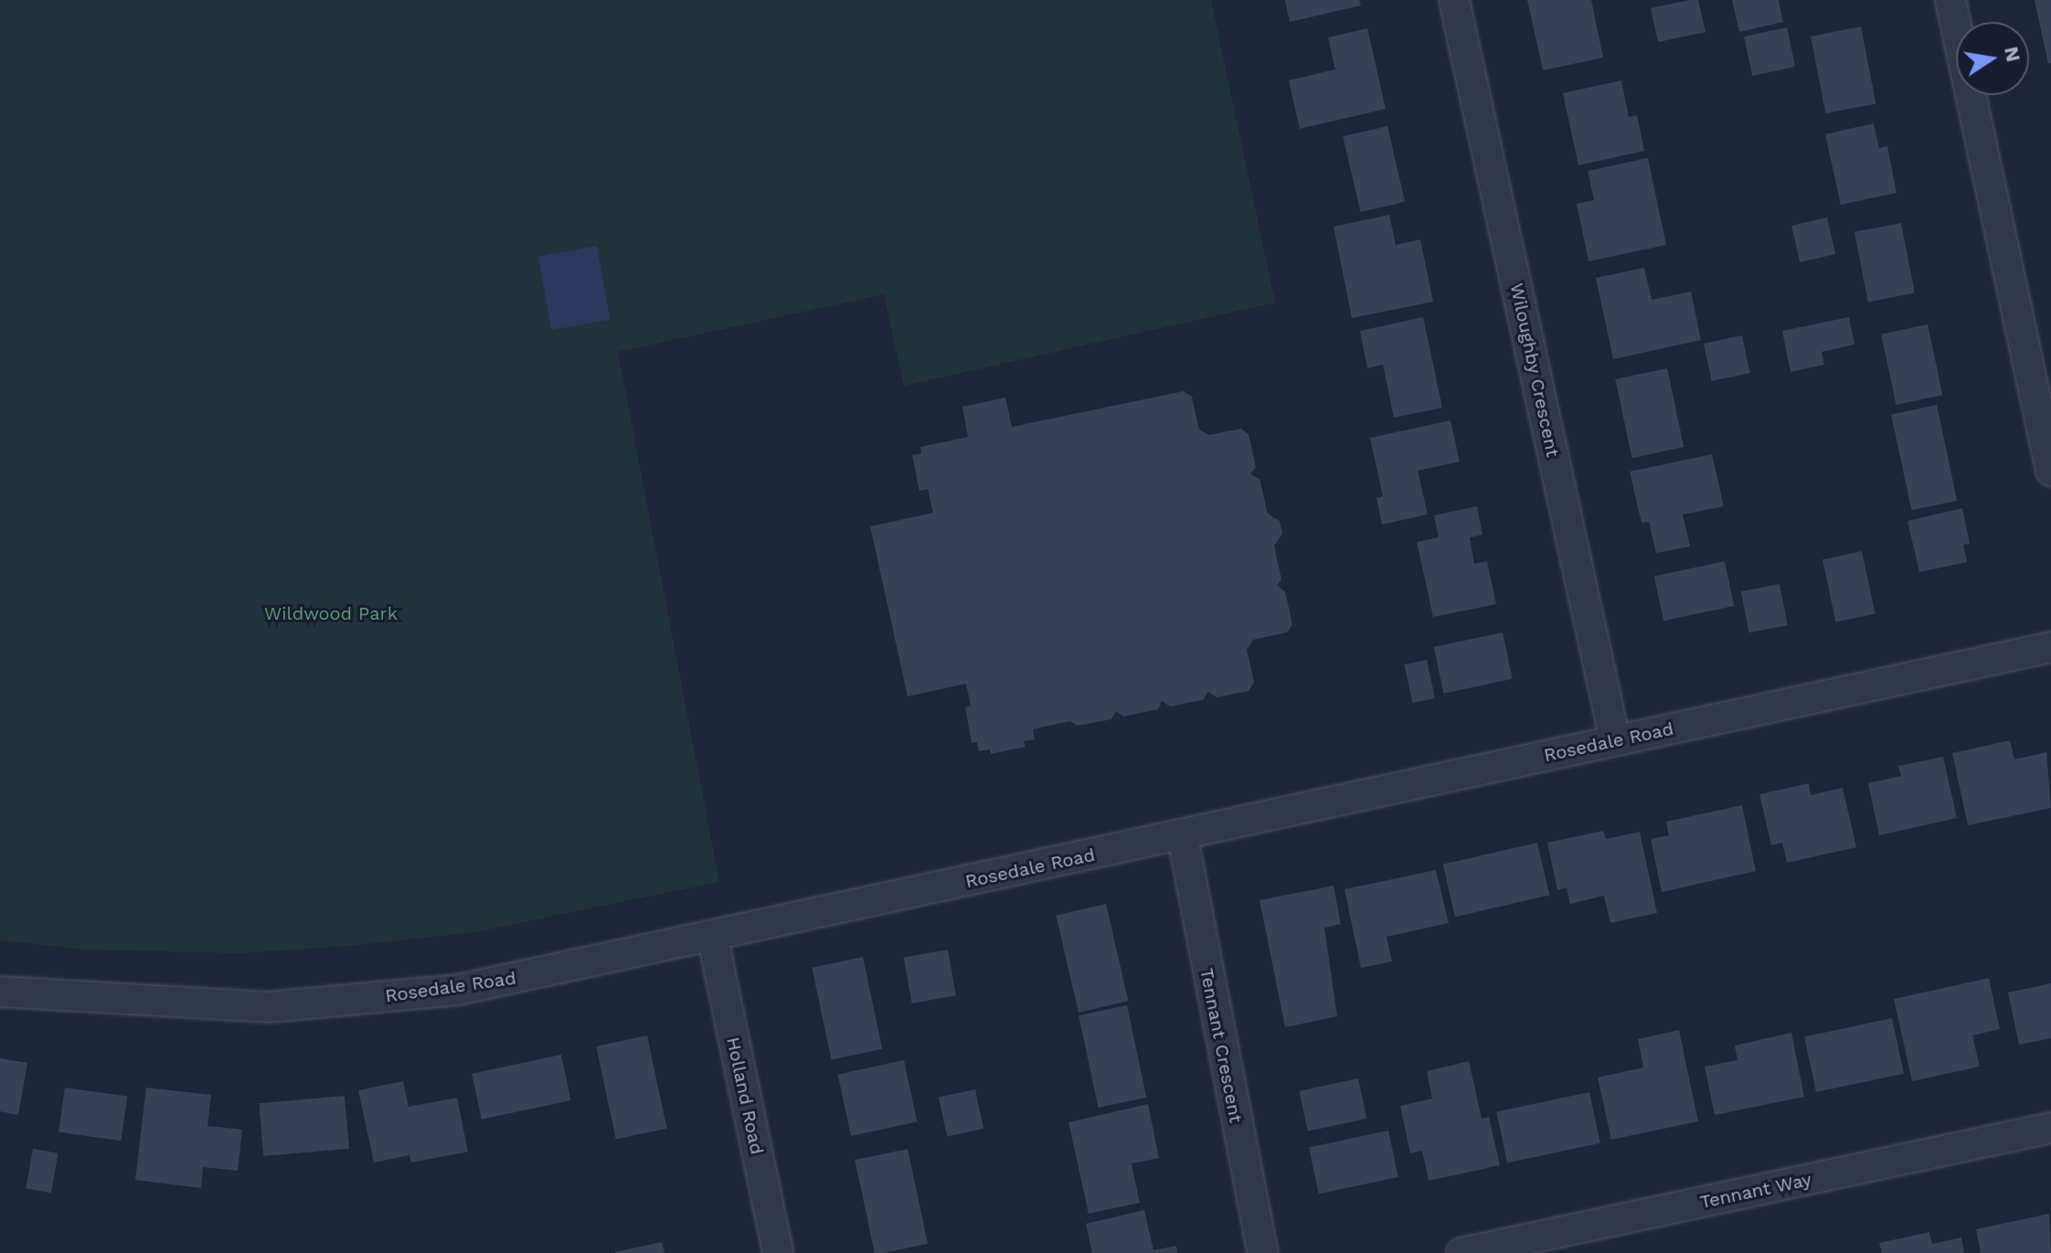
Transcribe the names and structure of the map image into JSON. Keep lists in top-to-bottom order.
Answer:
{
  "streets": {
    "street": [
      "Wiloughby Crescent",
      "Rosedale Road",
      "Tennant Crescent",
      "Holland Road",
      "Tennant Way"
    ]
  },
  "crossings": [
    ["Wiloughby Crescent", "Rosedale Road"],
    ["Rosedale Road", "Tennant Crescent"],
    ["Rosedale Road", "Holland Road"]
  ],
  "parks": ["Wildwood Park"],
  "north": "right"
}
